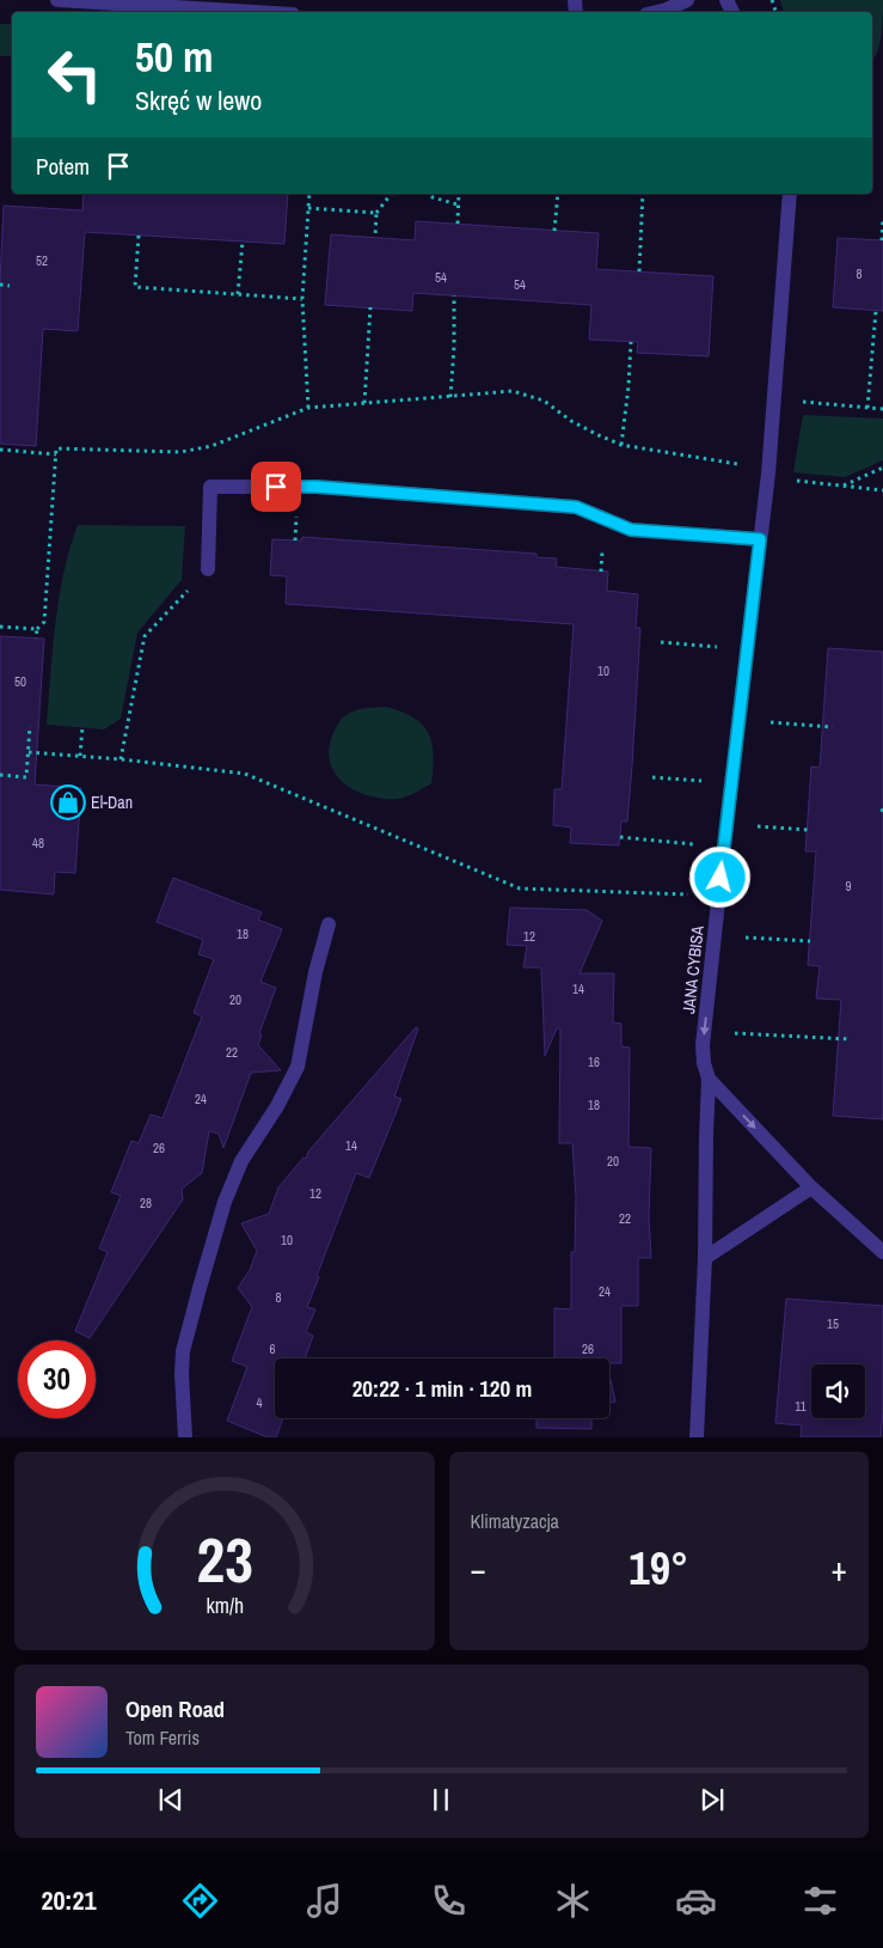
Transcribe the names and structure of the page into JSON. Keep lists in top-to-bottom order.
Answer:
{
  "streets": {
    "street": ["JANA CYBISA"]
  },
  "places": {
    "shop": ["El-Dan"]
  },
  "house_numbers": [
    "52",
    "8",
    "54",
    "54",
    "10",
    "50",
    "48",
    "9",
    "18",
    "12",
    "14",
    "20",
    "22",
    "16",
    "24",
    "18",
    "14",
    "26",
    "20",
    "12",
    "28",
    "22",
    "10",
    "24",
    "8",
    "15",
    "6",
    "26",
    "4",
    "11"
  ],
  "page": {
    "turn": ["50 m", "Skręć w lewo"],
    "then": "Potem",
    "limit": "30",
    "trip": "20:22 · 1 min · 120 m",
    "tile": "Klimatyzacja",
    "heat": ["−", "19°", "+"],
    "song": ["Open Road", "Tom Ferris"],
    "tabs": "20:21",
    "gauge": ["23", "km/h"]
  }
}
